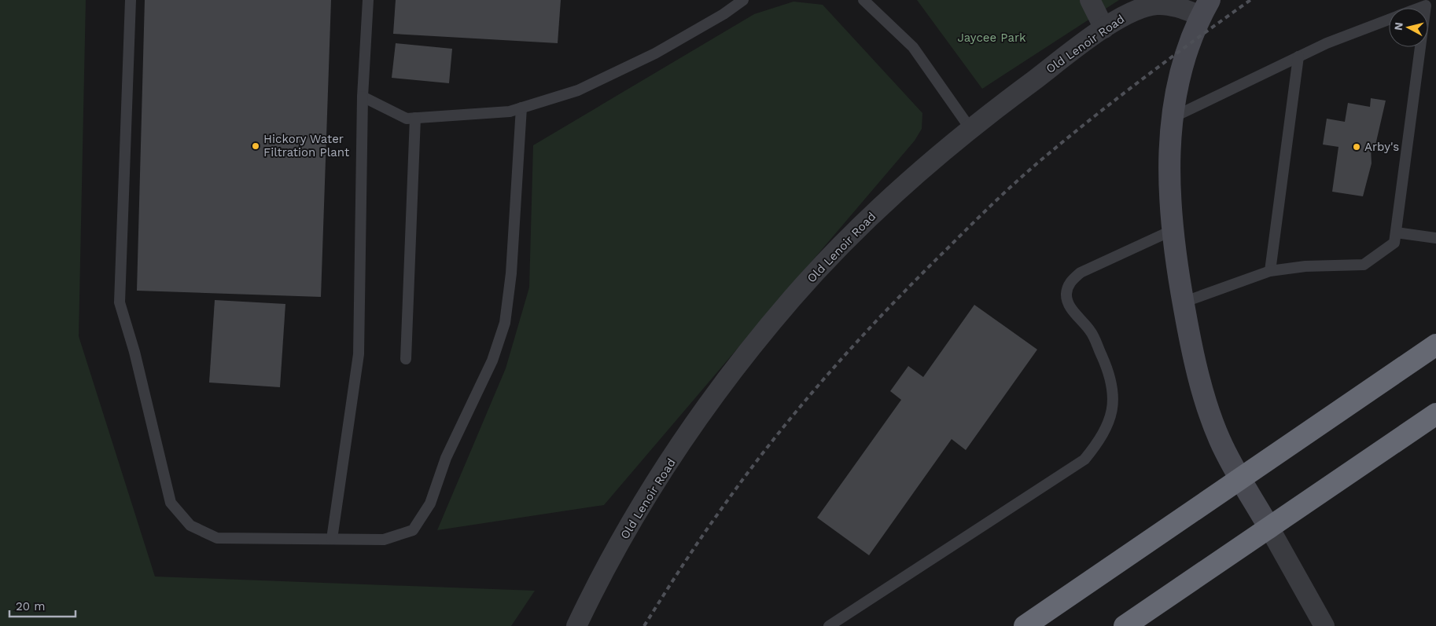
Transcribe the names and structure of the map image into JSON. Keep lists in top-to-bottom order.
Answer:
{
  "streets": {
    "street": ["Old Lenoir Road"]
  },
  "parks": ["Jaycee Park"],
  "places": ["Hickory Water Filtration Plant", "Arby's"],
  "scale_bar": "20 m",
  "north": "left"
}
